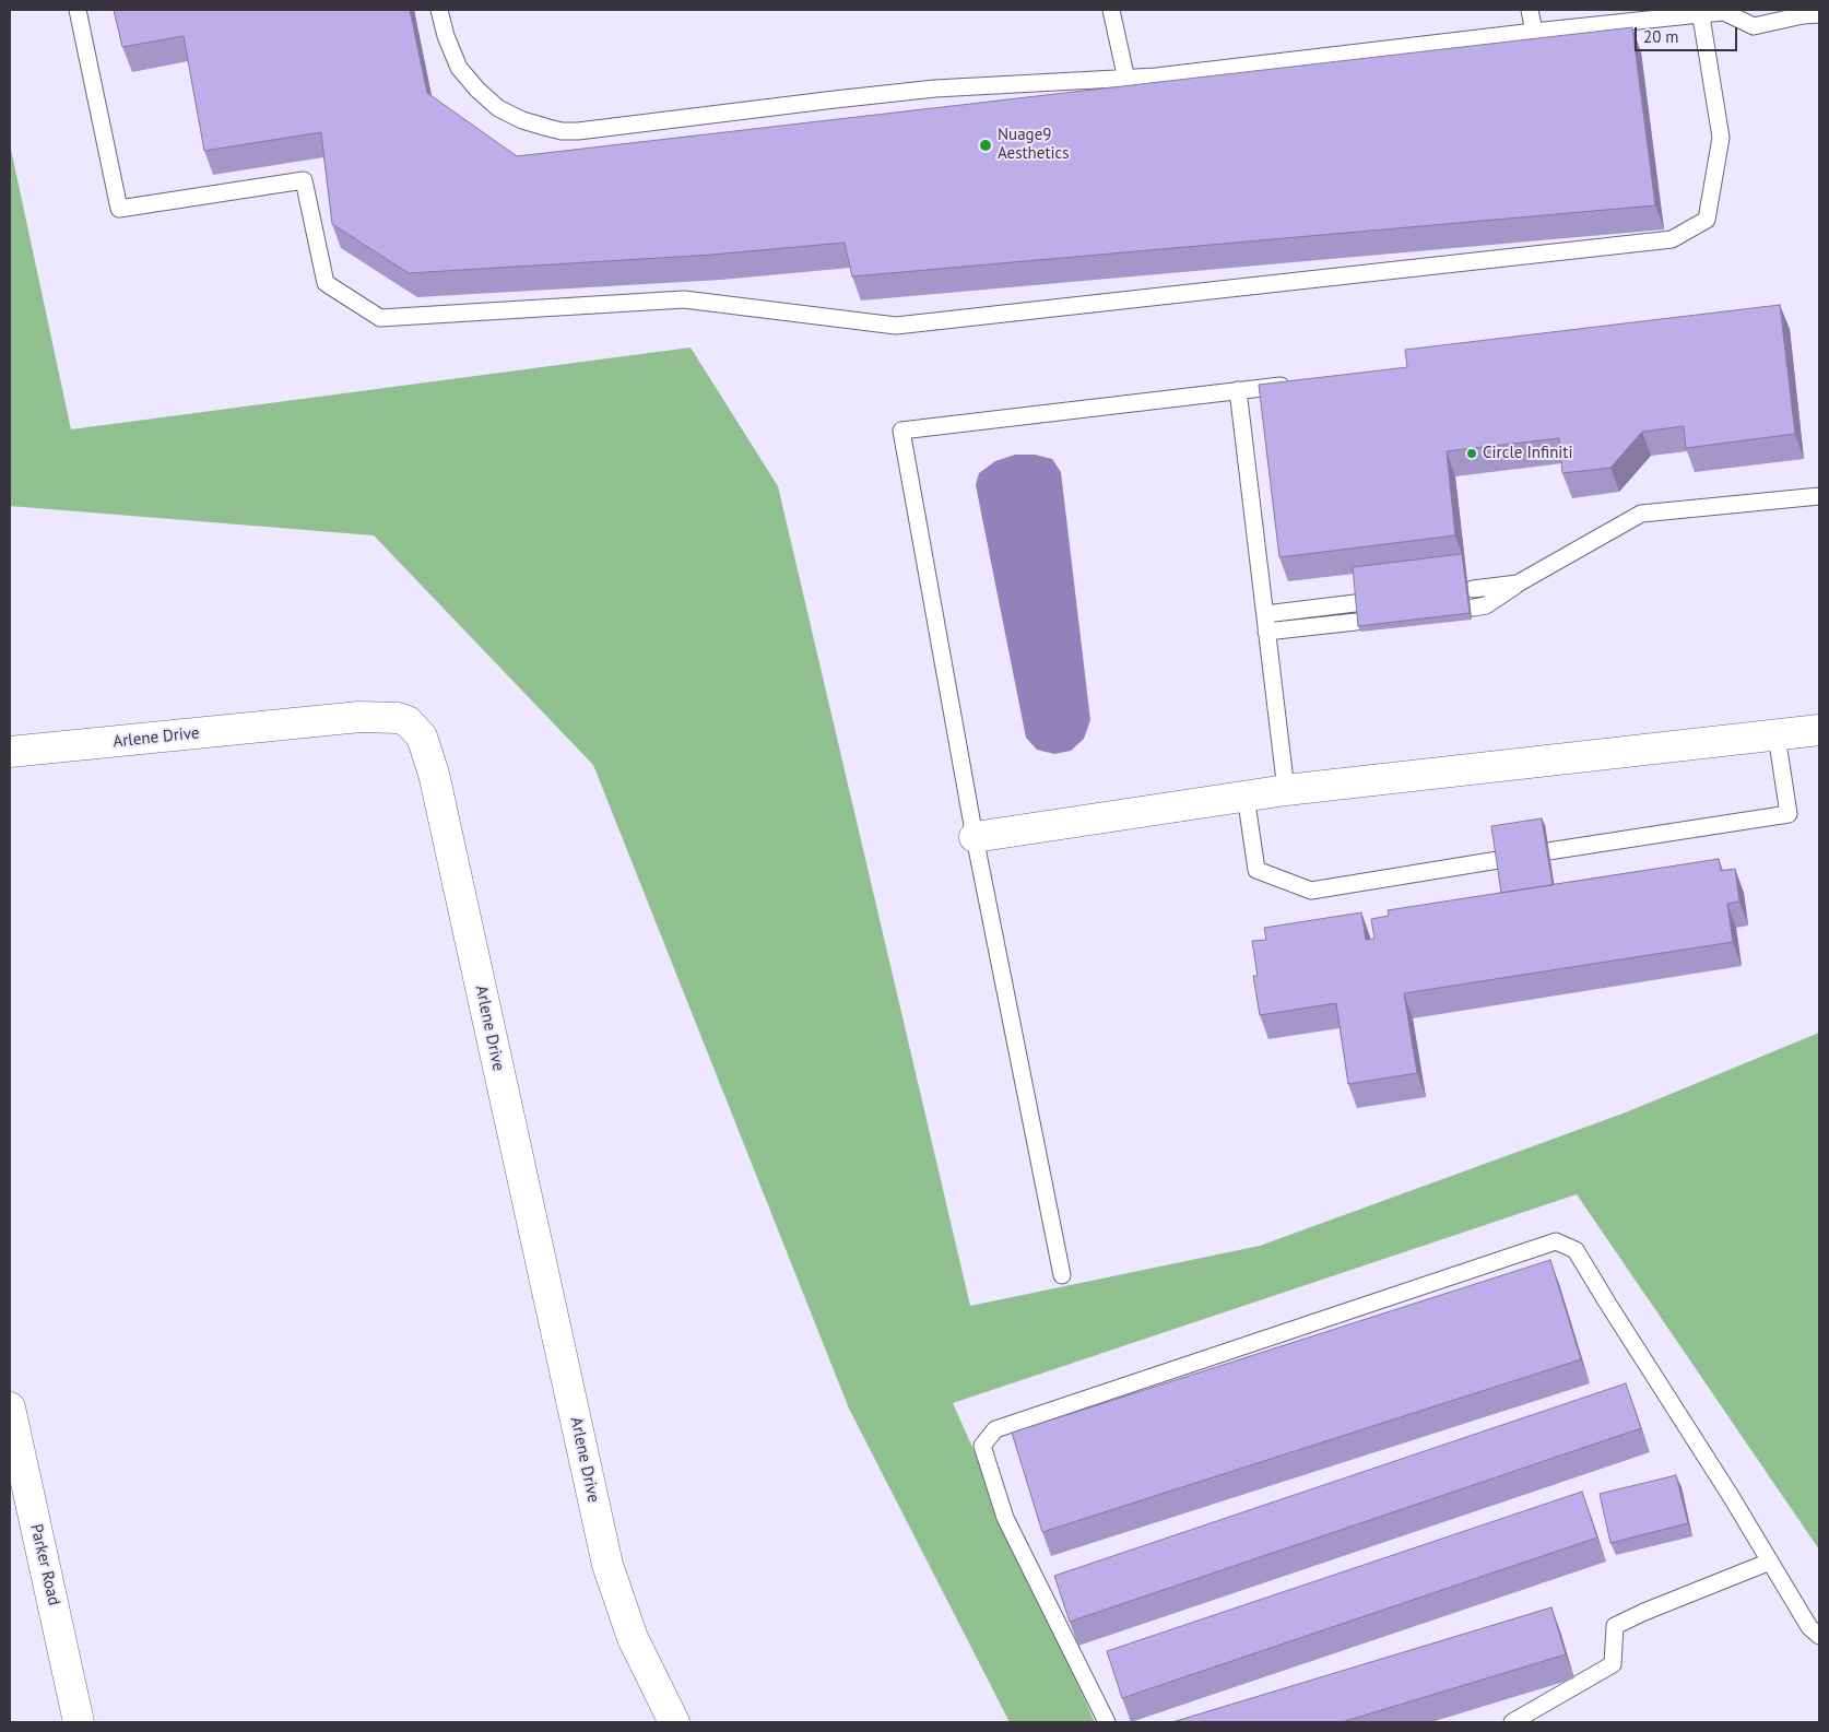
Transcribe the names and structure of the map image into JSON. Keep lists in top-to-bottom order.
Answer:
{
  "streets": {
    "street": ["Arlene Drive", "Parker Road"]
  },
  "places": ["Nuage9 Aesthetics", "Circle Infiniti"],
  "scale_bar": "20 m"
}
